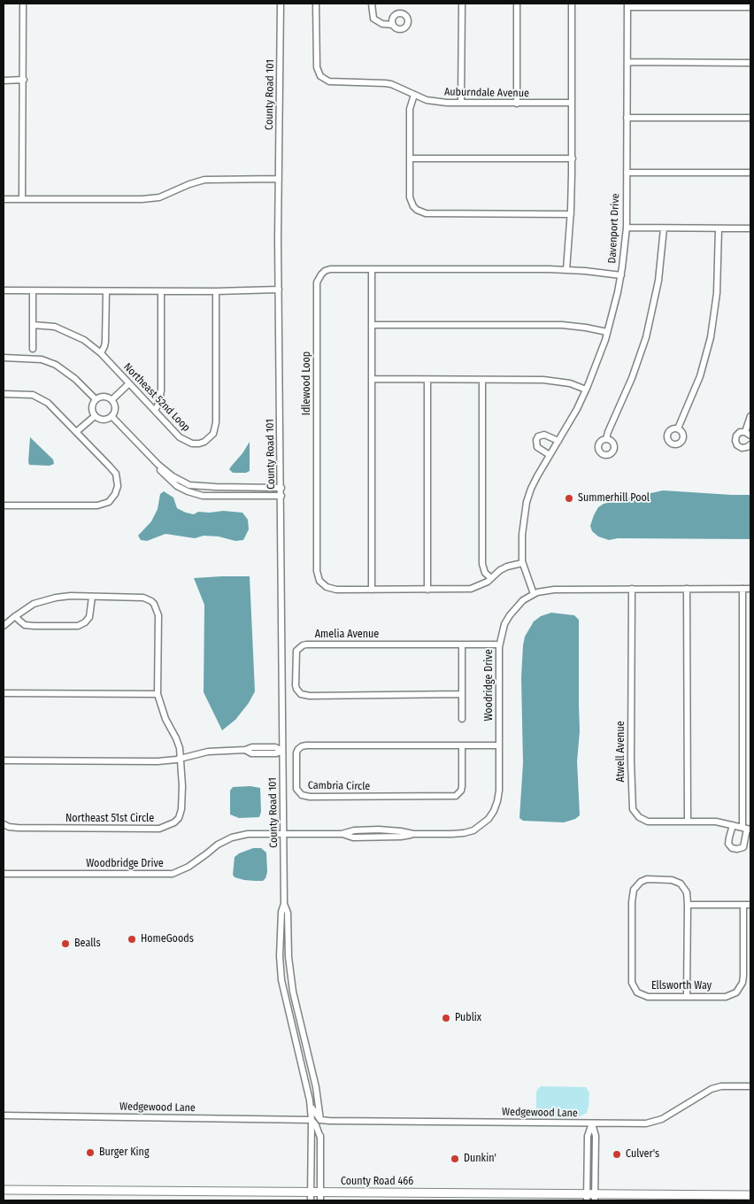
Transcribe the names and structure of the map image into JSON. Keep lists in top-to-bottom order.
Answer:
{
  "streets": {
    "main road": ["County Road 466"],
    "street": [
      "Auburndale Avenue",
      "County Road 101",
      "Davenport Drive",
      "Idlewood Loop",
      "Northeast 52nd Loop",
      "Amelia Avenue",
      "Woodridge Drive",
      "Atwell Avenue",
      "Cambria Circle",
      "Northeast 51st Circle",
      "Woodbridge Drive",
      "Ellsworth Way",
      "Wedgewood Lane"
    ]
  },
  "crossings": [
    ["County Road 101", "Woodbridge Drive"],
    ["County Road 101", "Wedgewood Lane"],
    ["County Road 101", "County Road 466"],
    ["Davenport Drive", "Idlewood Loop"],
    ["Davenport Drive", "Woodridge Drive"],
    ["Amelia Avenue", "Woodridge Drive"],
    ["Woodridge Drive", "Atwell Avenue"],
    ["Woodridge Drive", "Cambria Circle"],
    ["Woodridge Drive", "Woodbridge Drive"]
  ],
  "places": [
    "Summerhill Pool",
    "HomeGoods",
    "Bealls",
    "Publix",
    "Burger King",
    "Culver's",
    "Dunkin'"
  ]
}
